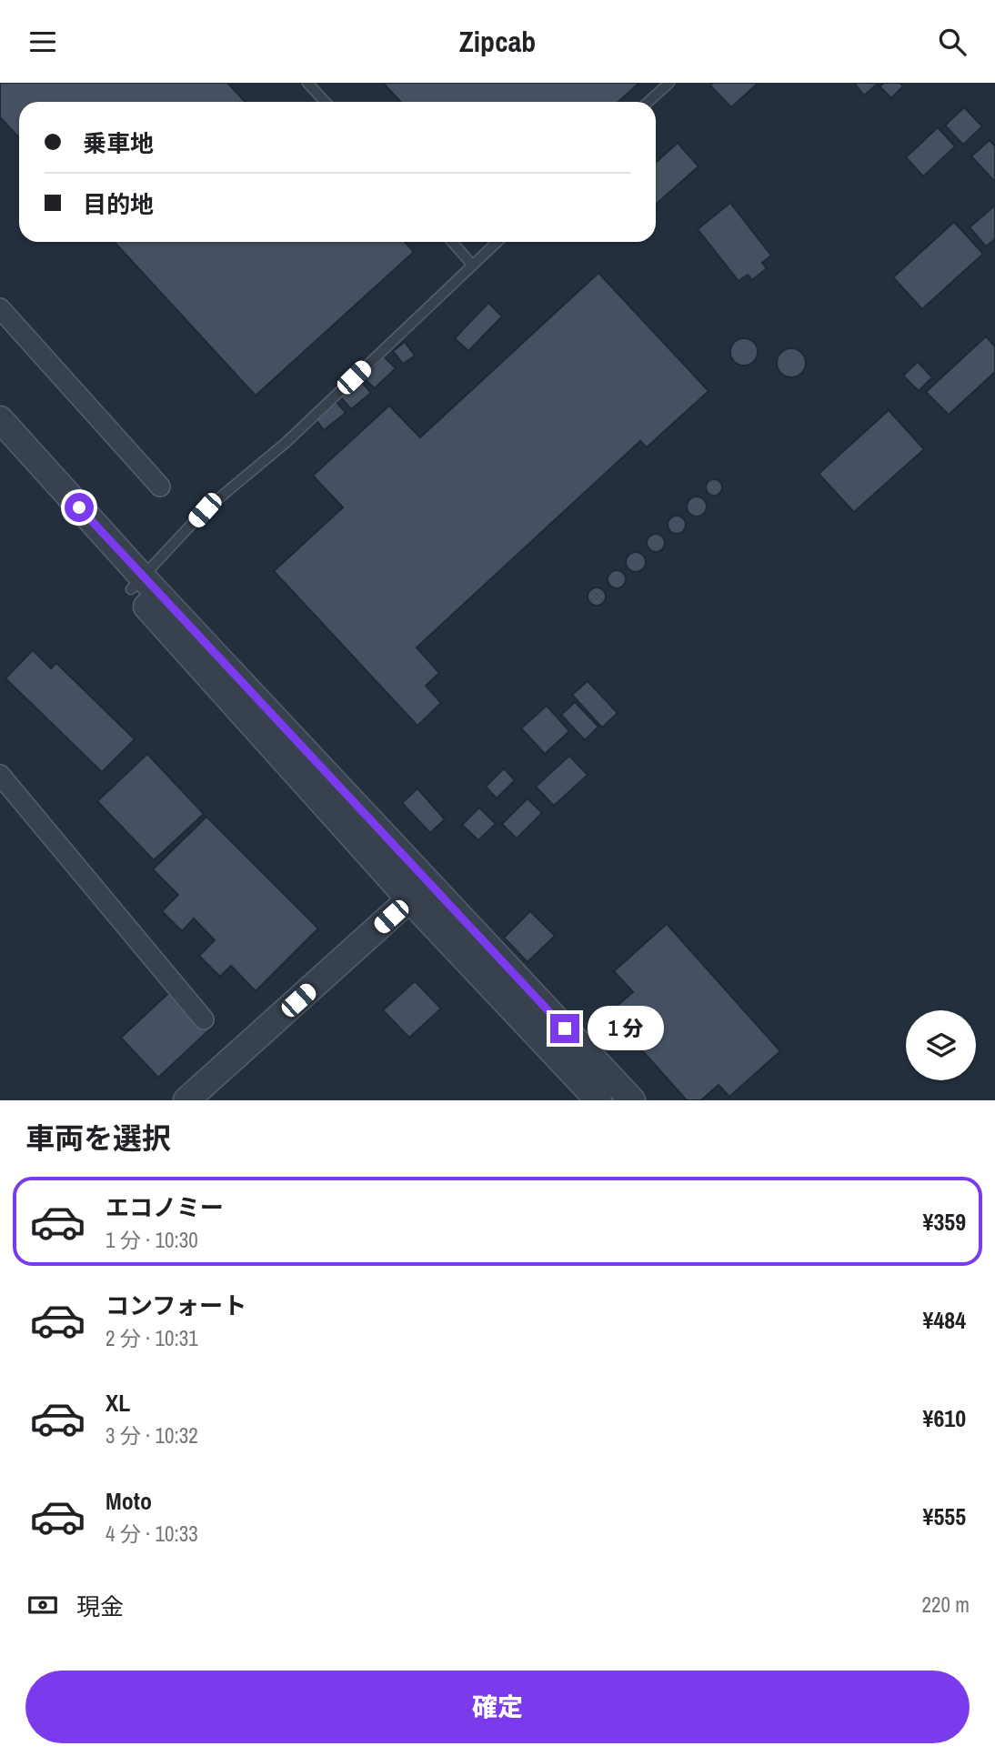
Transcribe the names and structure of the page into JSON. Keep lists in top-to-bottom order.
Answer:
{
  "page": {
    "header": "Zipcab",
    "banner": ["乗車地", "目的地"],
    "bubble": "1 分",
    "heading": "車両を選択",
    "list": [
      {
        "name": "エコノミー",
        "note": "1 分 · 10:30",
        "value": "¥359"
      },
      {
        "name": "コンフォート",
        "note": "2 分 · 10:31",
        "value": "¥484"
      },
      {
        "name": "XL",
        "note": "3 分 · 10:32",
        "value": "¥610"
      },
      {
        "name": "Moto",
        "note": "4 分 · 10:33",
        "value": "¥555"
      }
    ],
    "pay": ["現金", "220 m"],
    "buttons": "確定"
  }
}
